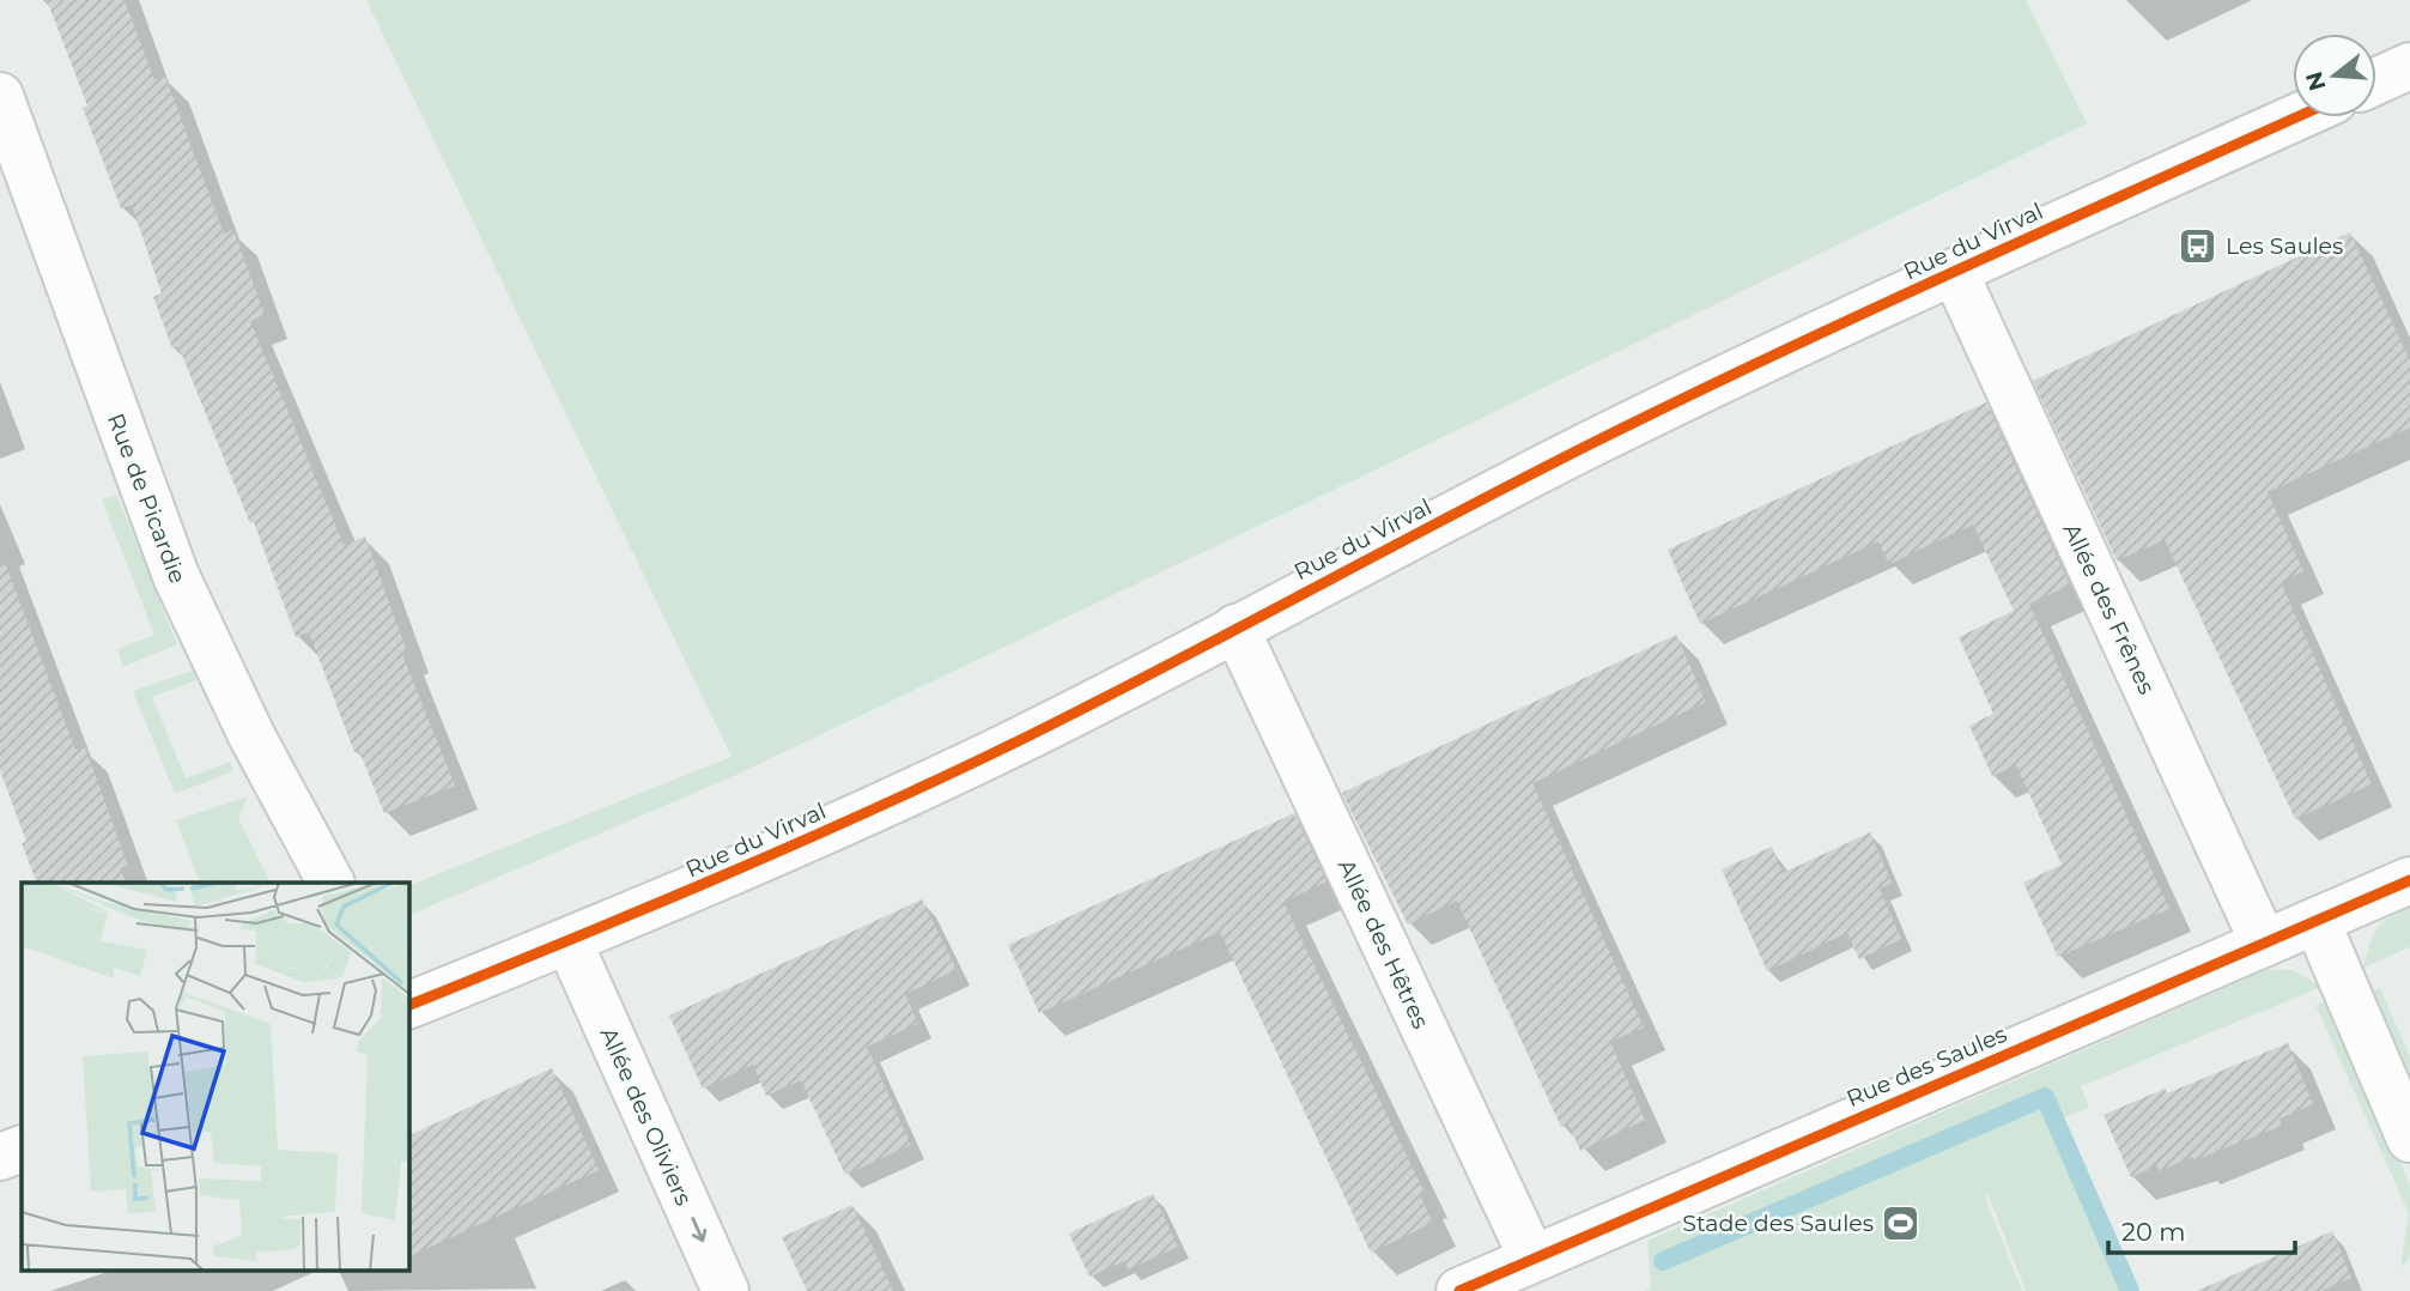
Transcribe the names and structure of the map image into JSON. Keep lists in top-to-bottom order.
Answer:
{
  "streets": {
    "street": [
      "Rue du Virval",
      "Rue de Picardie",
      "Allée des Frênes",
      "Allée des Hêtres",
      "Rue des Saules",
      "Allée des Oliviers"
    ]
  },
  "crossings": [
    ["Rue du Virval", "Allée des Frênes"],
    ["Rue du Virval", "Allée des Hêtres"],
    ["Rue du Virval", "Allée des Oliviers"],
    ["Allée des Frênes", "Rue des Saules"],
    ["Allée des Hêtres", "Rue des Saules"]
  ],
  "one_way": ["Allée des Oliviers"],
  "places": {
    "bus stop": ["Les Saules"],
    "sports": ["Stade des Saules"]
  },
  "scale_bar": "20 m",
  "north": "left"
}
